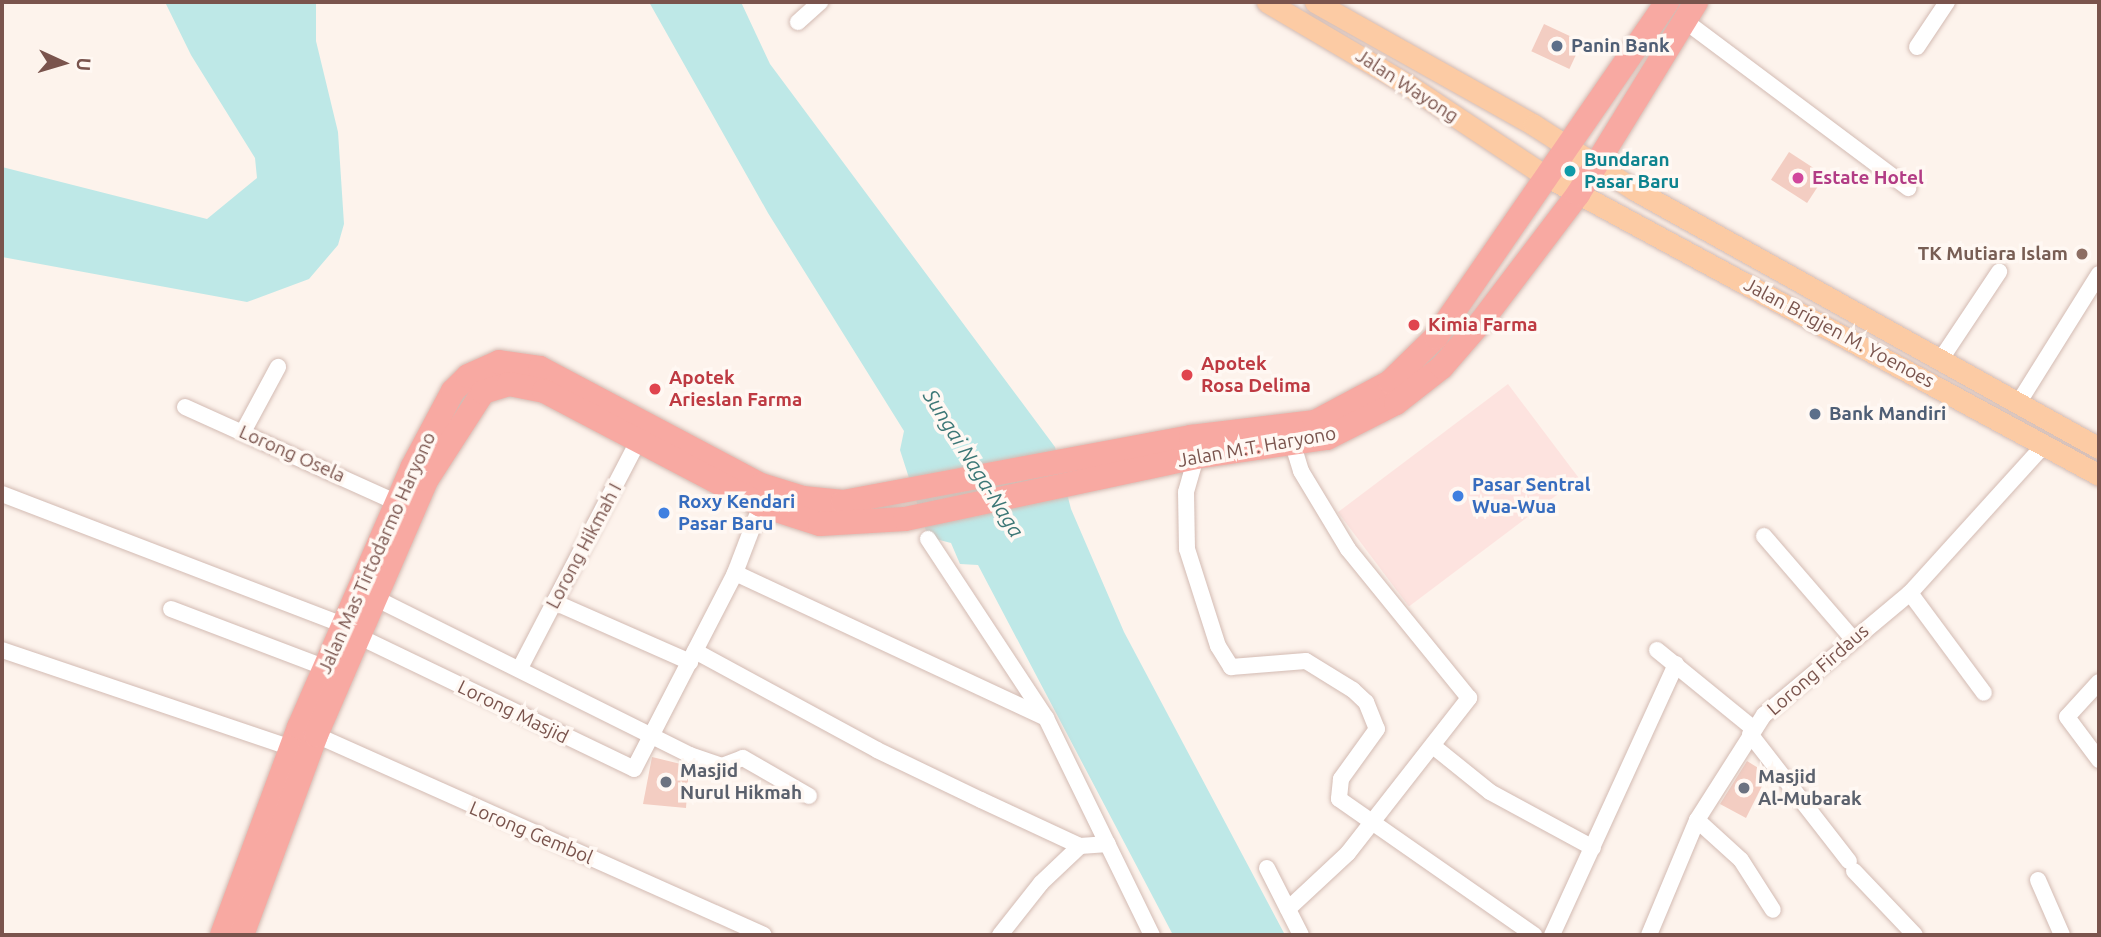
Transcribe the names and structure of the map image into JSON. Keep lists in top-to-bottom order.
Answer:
{
  "streets": {
    "highway": ["Jalan M.T. Haryono", "Jalan Mas Tirtodarmo Haryono"],
    "main road": ["Jalan Wayong", "Jalan Brigjen M. Yoenoes"],
    "street": [
      "Lorong Osela",
      "Lorong Hikmah I",
      "Lorong Firdaus",
      "Lorong Masjid",
      "Lorong Gembol"
    ]
  },
  "crossings": [
    ["Jalan Wayong", "Jalan Brigjen M. Yoenoes"],
    ["Jalan Wayong", "Jalan M.T. Haryono"],
    ["Jalan Brigjen M. Yoenoes", "Jalan M.T. Haryono"],
    ["Jalan Brigjen M. Yoenoes", "Lorong Firdaus"],
    ["Jalan M.T. Haryono", "Jalan Mas Tirtodarmo Haryono"],
    ["Lorong Osela", "Jalan Mas Tirtodarmo Haryono"],
    ["Lorong Hikmah I", "Jalan Mas Tirtodarmo Haryono"],
    ["Jalan Mas Tirtodarmo Haryono", "Lorong Masjid"],
    ["Jalan Mas Tirtodarmo Haryono", "Lorong Gembol"]
  ],
  "water": ["Sungai Naga-Naga"],
  "places": [
    "Panin Bank",
    "Bundaran Pasar Baru",
    "Estate Hotel",
    "TK Mutiara Islam",
    "Kimia Farma",
    "Apotek Rosa Delima",
    "Apotek Arieslan Farma",
    "Bank Mandiri",
    "Pasar Sentral Wua-Wua",
    "Roxy Kendari Pasar Baru",
    "Masjid Nurul Hikmah",
    "Masjid Al-Mubarak"
  ],
  "north": "right"
}
